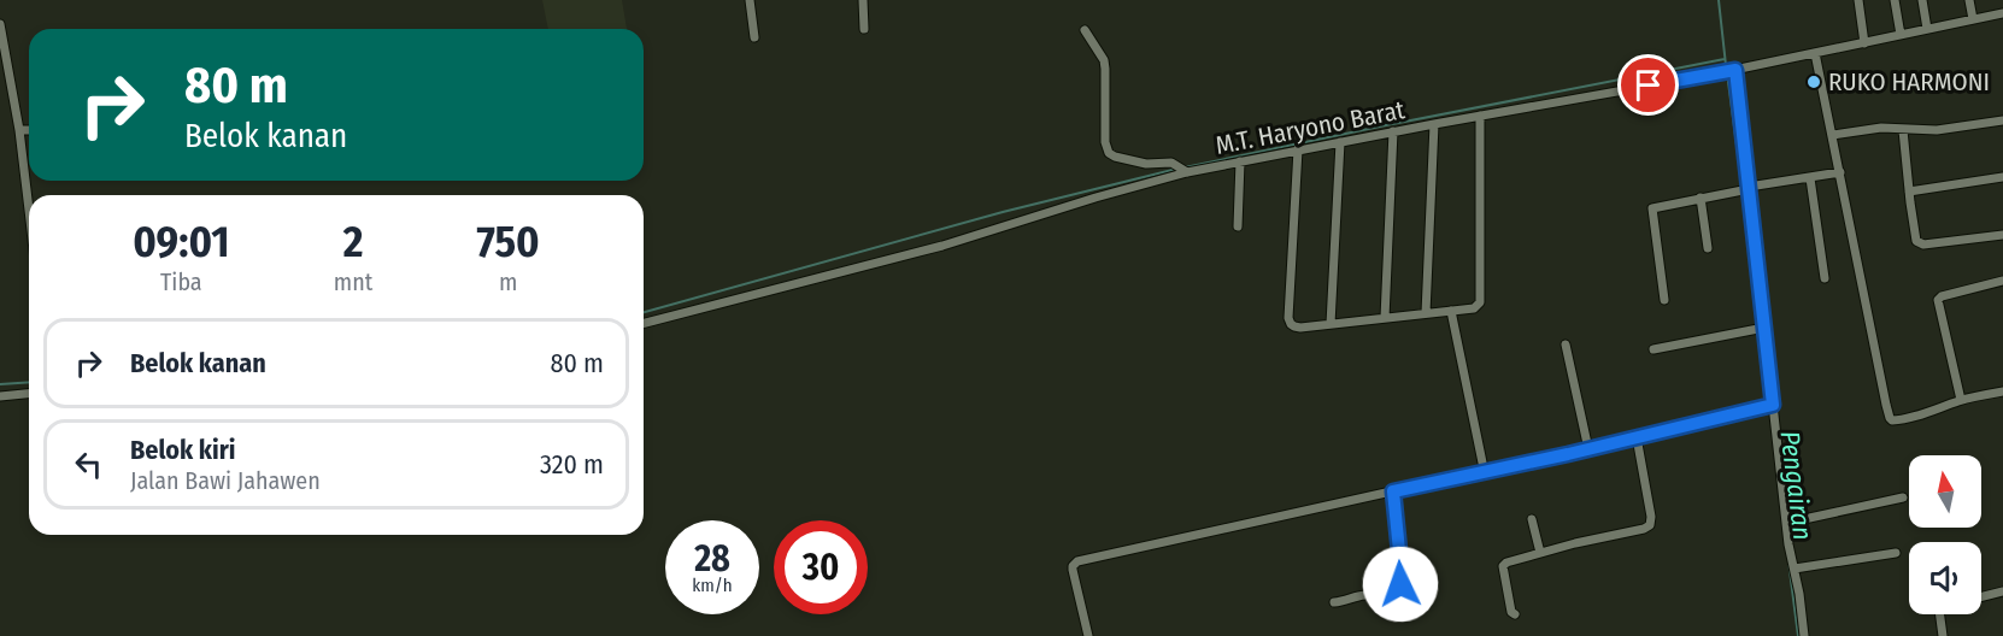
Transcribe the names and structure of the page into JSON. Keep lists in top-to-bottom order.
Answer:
{
  "streets": {
    "street": ["M.T. Haryono Barat"]
  },
  "water": ["Pengairan"],
  "places": ["RUKO HARMONI"],
  "north": "top",
  "page": {
    "turn": ["80 m", "Belok kanan"],
    "eta": [
      "09:01",
      "Tiba",
      "2",
      "mnt",
      "750",
      "m"
    ],
    "list": [
      {
        "name": "Belok kanan",
        "value": "80 m"
      },
      {
        "name": "Belok kiri",
        "note": "Jalan Bawi Jahawen",
        "value": "320 m"
      }
    ],
    "speed": "28 km/h",
    "limit": "30"
  }
}
